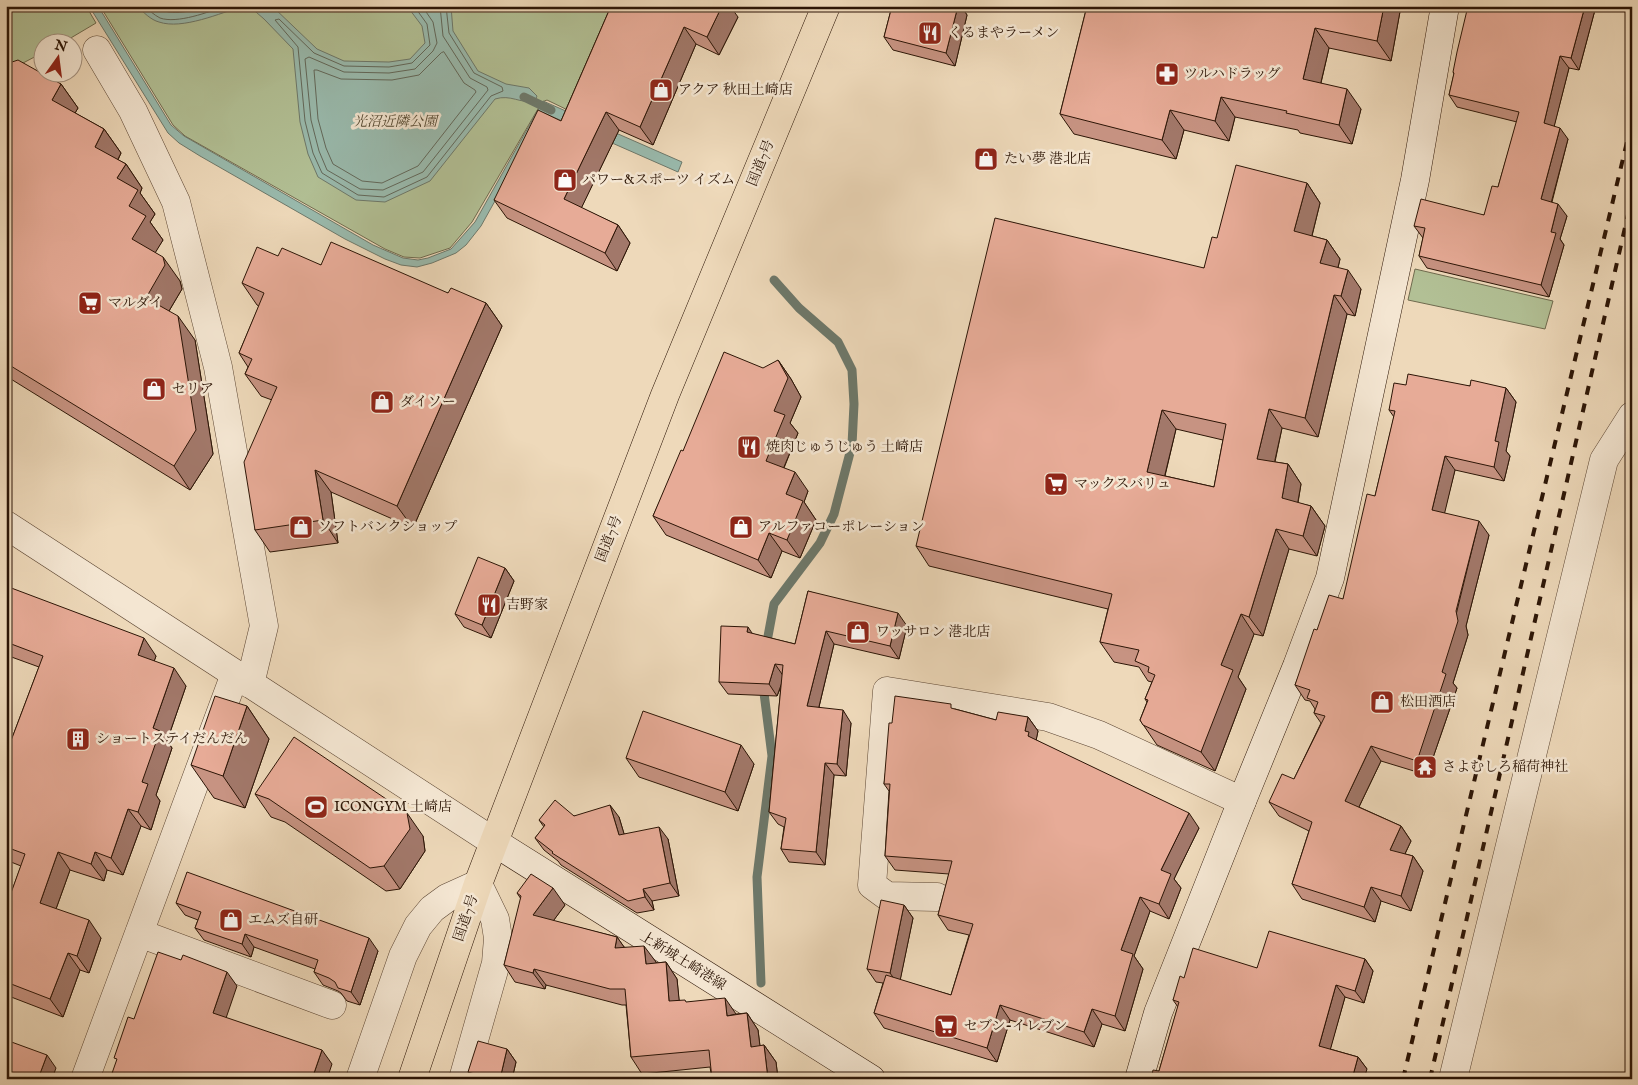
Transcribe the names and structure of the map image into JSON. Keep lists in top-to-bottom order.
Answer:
{
  "streets": {
    "highway": ["国道7号"],
    "street": ["上新城土崎港線"]
  },
  "crossings": [
    ["国道7号", "上新城土崎港線"]
  ],
  "parks": ["光沼近隣公園"],
  "places": {
    "restaurant": ["くるまやラーメン", "焼肉じゅうじゅう 土崎店", "吉野家"],
    "pharmacy": ["ツルハドラッグ"],
    "shop": [
      "アクア 秋田土崎店",
      "たい夢 港北店",
      "パワー&スポーツ イズム",
      "セリア",
      "ダイソー",
      "ソフトバンクショップ",
      "アルファコーポレーション",
      "ワッサロン 港北店",
      "松田酒店",
      "エムズ自研"
    ],
    "supermarket": ["マルダイ", "マックスバリュ", "セブン-イレブン"],
    "building": ["ショートステイだんだん"],
    "temple": ["さよむしろ稲荷神社"],
    "sports": ["ICONGYM 土崎店"]
  },
  "north": "top"
}
